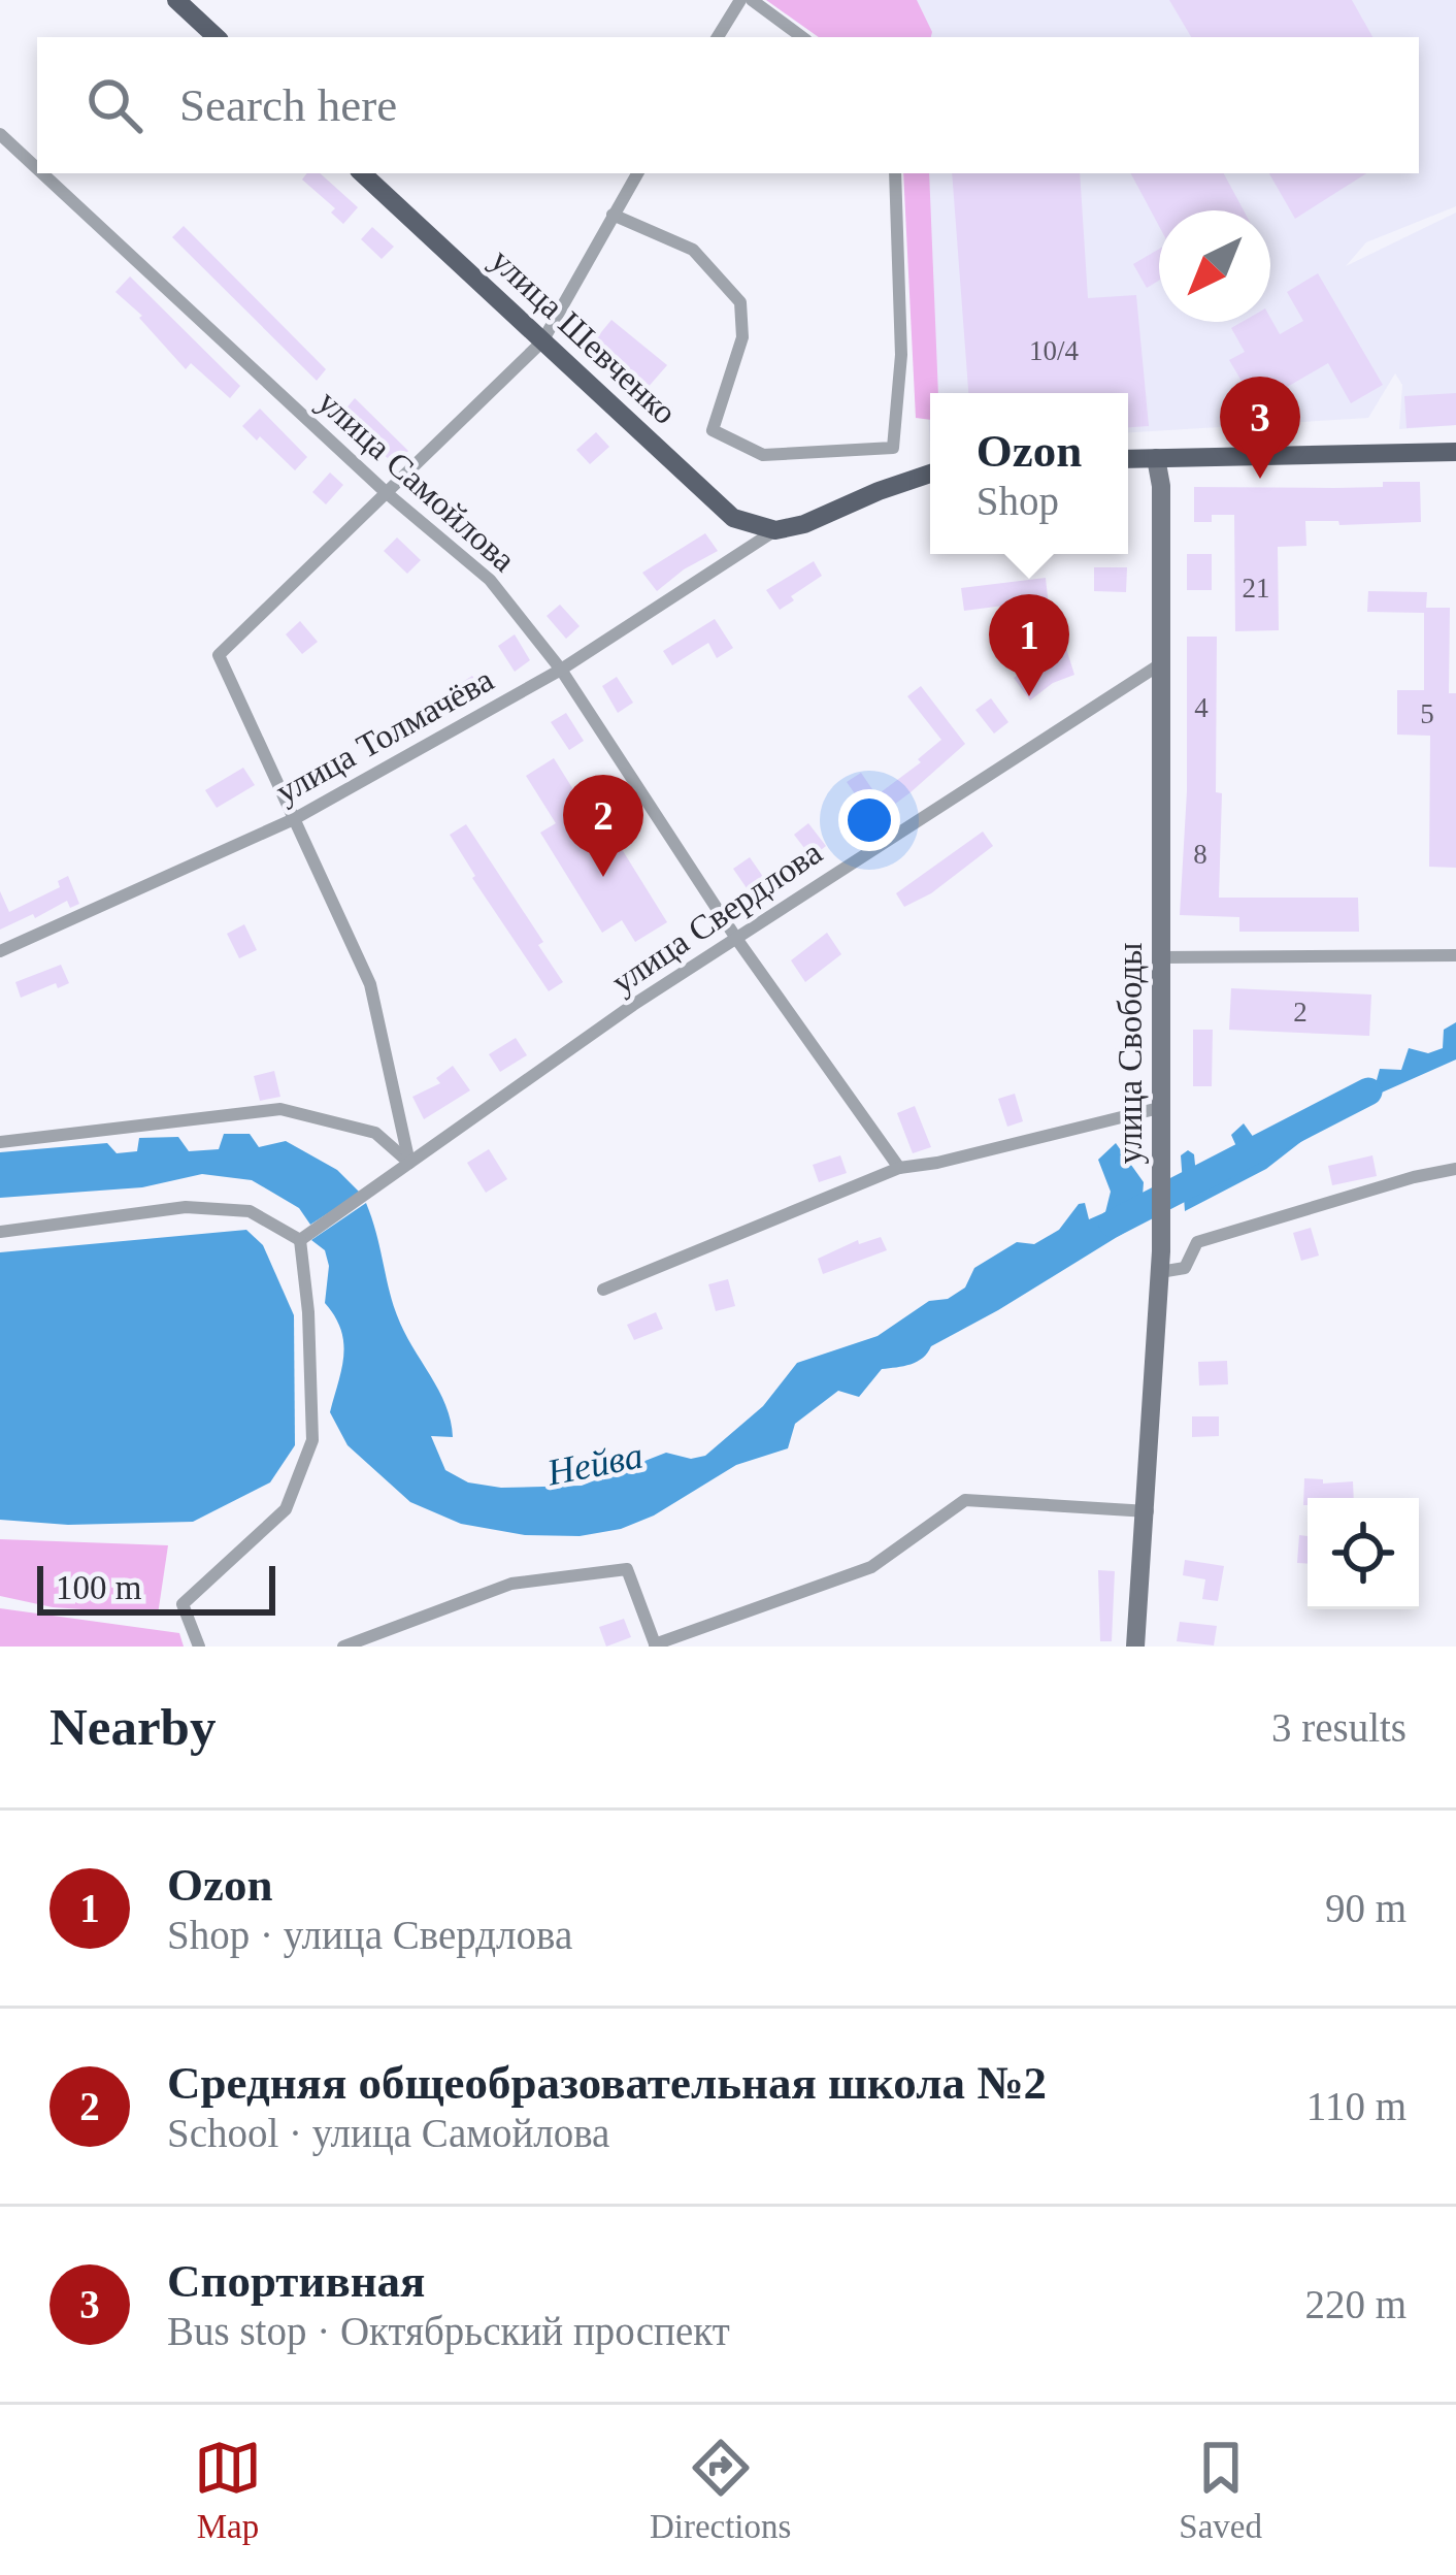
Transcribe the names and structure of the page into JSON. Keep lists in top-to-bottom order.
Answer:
{
  "streets": {
    "main road": ["улица Шевченко", "улица Свободы"],
    "street": ["улица Самойлова", "улица Толмачёва", "улица Свердлова"]
  },
  "crossings": [
    ["улица Шевченко", "улица Толмачёва"],
    ["улица Самойлова", "улица Толмачёва"],
    ["улица Самойлова", "улица Свердлова"],
    ["улица Свердлова", "улица Свободы"]
  ],
  "water": ["Нейва"],
  "house_numbers": [
    "10/4",
    "21",
    "4",
    "5",
    "8",
    "2"
  ],
  "scale_bar": "100 m",
  "north": "bottom left",
  "page": {
    "search": "Search here",
    "pins": ["3", "1", "2"],
    "popup": ["Ozon", "Shop"],
    "scale": "100 m",
    "heading": ["Nearby", "3 results"],
    "list": [
      {
        "mark": "1",
        "name": "Ozon",
        "note": "Shop · улица Свердлова",
        "value": "90 m"
      },
      {
        "mark": "2",
        "name": "Средняя общеобразовательная школа №2",
        "note": "School · улица Самойлова",
        "value": "110 m"
      },
      {
        "mark": "3",
        "name": "Спортивная",
        "note": "Bus stop · Октябрьский проспект",
        "value": "220 m"
      }
    ],
    "nav": ["Map", "Directions", "Saved"]
  }
}
